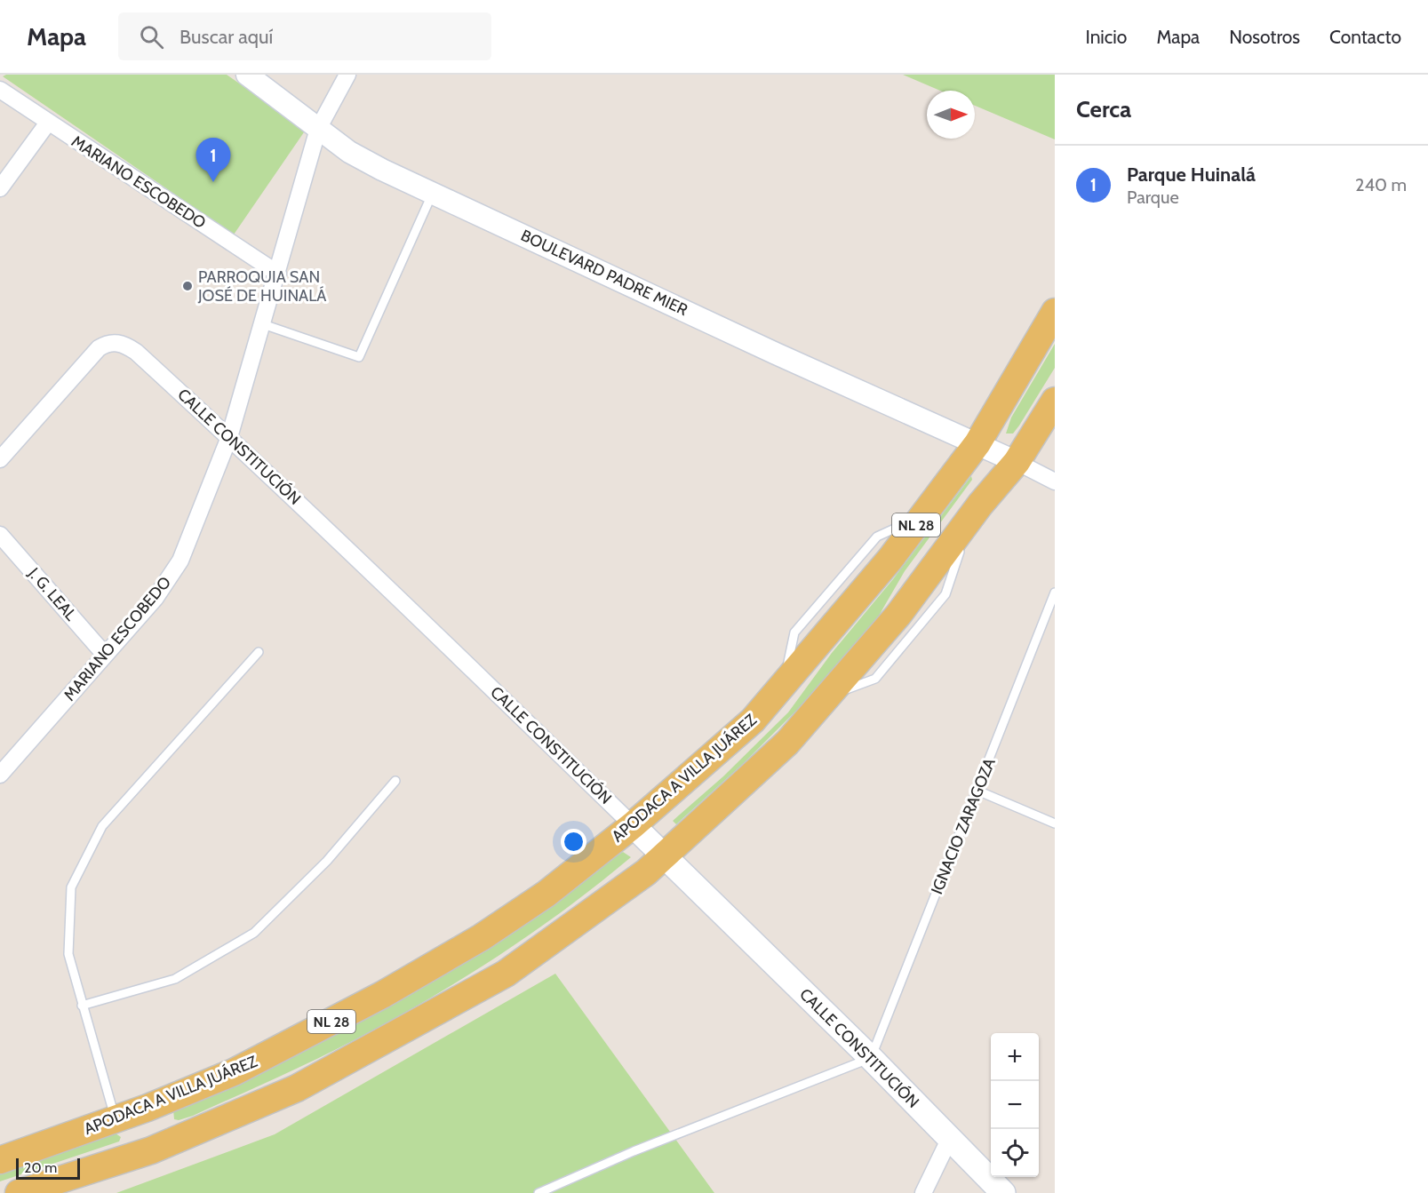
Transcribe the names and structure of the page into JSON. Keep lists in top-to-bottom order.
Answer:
{
  "streets": {
    "main road": ["CALLE CONSTITUCIÓN", "NL 28", "APODACA A VILLA JUÁREZ"],
    "street": ["MARIANO ESCOBEDO", "BOULEVARD PADRE MIER", "J. G. LEAL"],
    "lane": ["IGNACIO ZARAGOZA"]
  },
  "crossings": [
    ["MARIANO ESCOBEDO", "BOULEVARD PADRE MIER"],
    ["MARIANO ESCOBEDO", "CALLE CONSTITUCIÓN"],
    ["MARIANO ESCOBEDO", "J. G. LEAL"],
    ["BOULEVARD PADRE MIER", "NL 28"],
    ["BOULEVARD PADRE MIER", "APODACA A VILLA JUÁREZ"],
    ["CALLE CONSTITUCIÓN", "NL 28"],
    ["CALLE CONSTITUCIÓN", "APODACA A VILLA JUÁREZ"],
    ["CALLE CONSTITUCIÓN", "IGNACIO ZARAGOZA"]
  ],
  "places": ["PARROQUIA SAN JOSÉ DE HUINALÁ"],
  "scale_bar": "20 m",
  "north": "right",
  "page": {
    "header": "Mapa",
    "search": "Buscar aquí",
    "nav": [
      "Inicio",
      "Mapa",
      "Nosotros",
      "Contacto"
    ],
    "heading": "Cerca",
    "pins": "1",
    "list": [
      {
        "mark": "1",
        "name": "Parque Huinalá",
        "note": "Parque",
        "value": "240 m"
      }
    ],
    "map_buttons": ["+", "−"],
    "scale": "20 m"
  }
}
